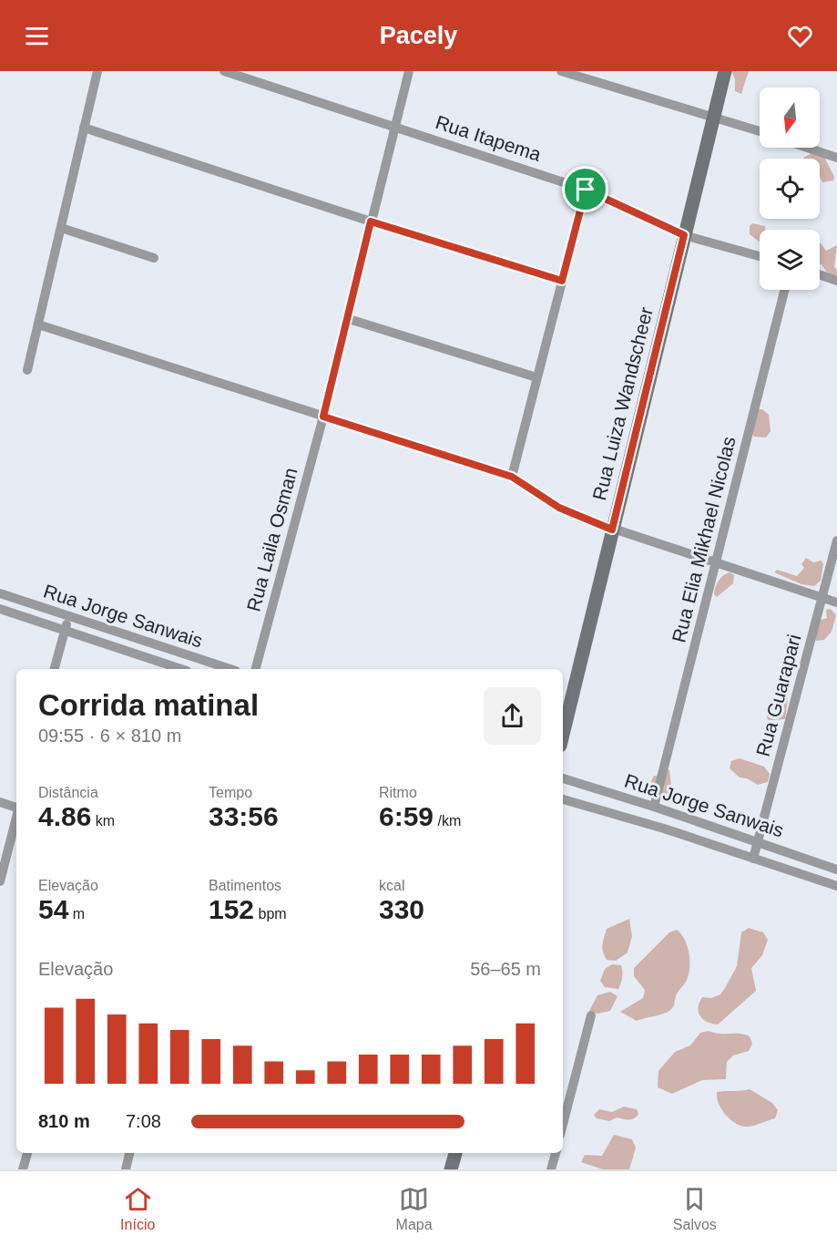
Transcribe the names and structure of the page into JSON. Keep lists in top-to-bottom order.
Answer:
{
  "streets": {
    "main road": ["Rua Luiza Wandscheer"],
    "street": [
      "Rua Itapema",
      "Rua Laila Osman",
      "Rua Elia Mikhael Nicolas",
      "Rua Jorge Sanwais",
      "Rua Guarapari"
    ]
  },
  "crossings": [
    ["Rua Itapema", "Rua Luiza Wandscheer"],
    ["Rua Itapema", "Rua Laila Osman"],
    ["Rua Elia Mikhael Nicolas", "Rua Jorge Sanwais"],
    ["Rua Jorge Sanwais", "Rua Guarapari"]
  ],
  "north": "bottom",
  "page": {
    "header": "Pacely",
    "heading": ["Corrida matinal", "09:55 · 6 × 810 m"],
    "stats": [
      ["Distância", "4.86 km"],
      ["Tempo", "33:56"],
      ["Ritmo", "6:59 /km"],
      ["Elevação", "54 m"],
      ["Batimentos", "152 bpm"],
      ["kcal", "330"]
    ],
    "chart": ["Elevação", "56–65 m"],
    "list": [
      {
        "name": "810 m",
        "note": "7:08"
      }
    ],
    "tabs": ["Início", "Mapa", "Salvos"]
  }
}
